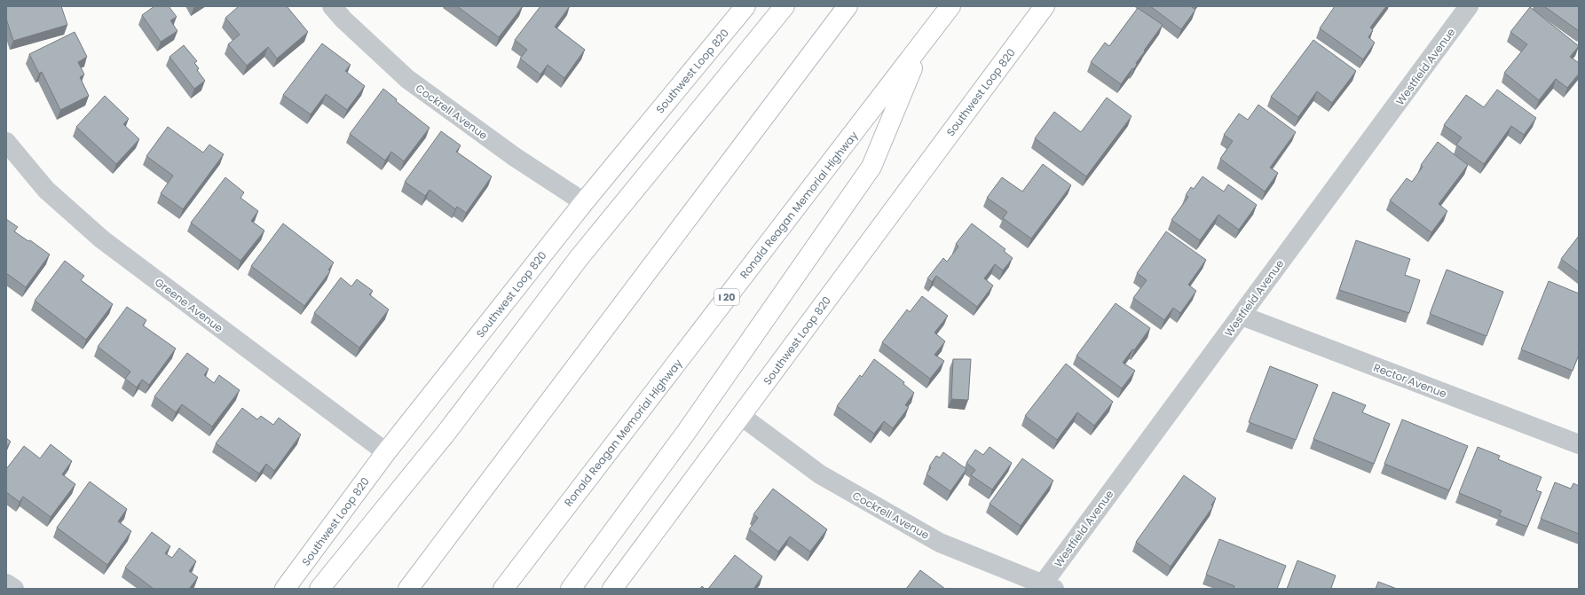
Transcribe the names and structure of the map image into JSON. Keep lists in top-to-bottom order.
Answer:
{
  "streets": {
    "main road": ["Southwest Loop 820", "Ronald Reagan Memorial Highway", "I 20"],
    "street": [
      "Westfield Avenue",
      "Cockrell Avenue",
      "Greene Avenue",
      "Rector Avenue"
    ]
  },
  "crossings": [
    ["Westfield Avenue", "Cockrell Avenue"],
    ["Westfield Avenue", "Rector Avenue"],
    ["Southwest Loop 820", "Cockrell Avenue"],
    ["Southwest Loop 820", "Greene Avenue"]
  ]
}
